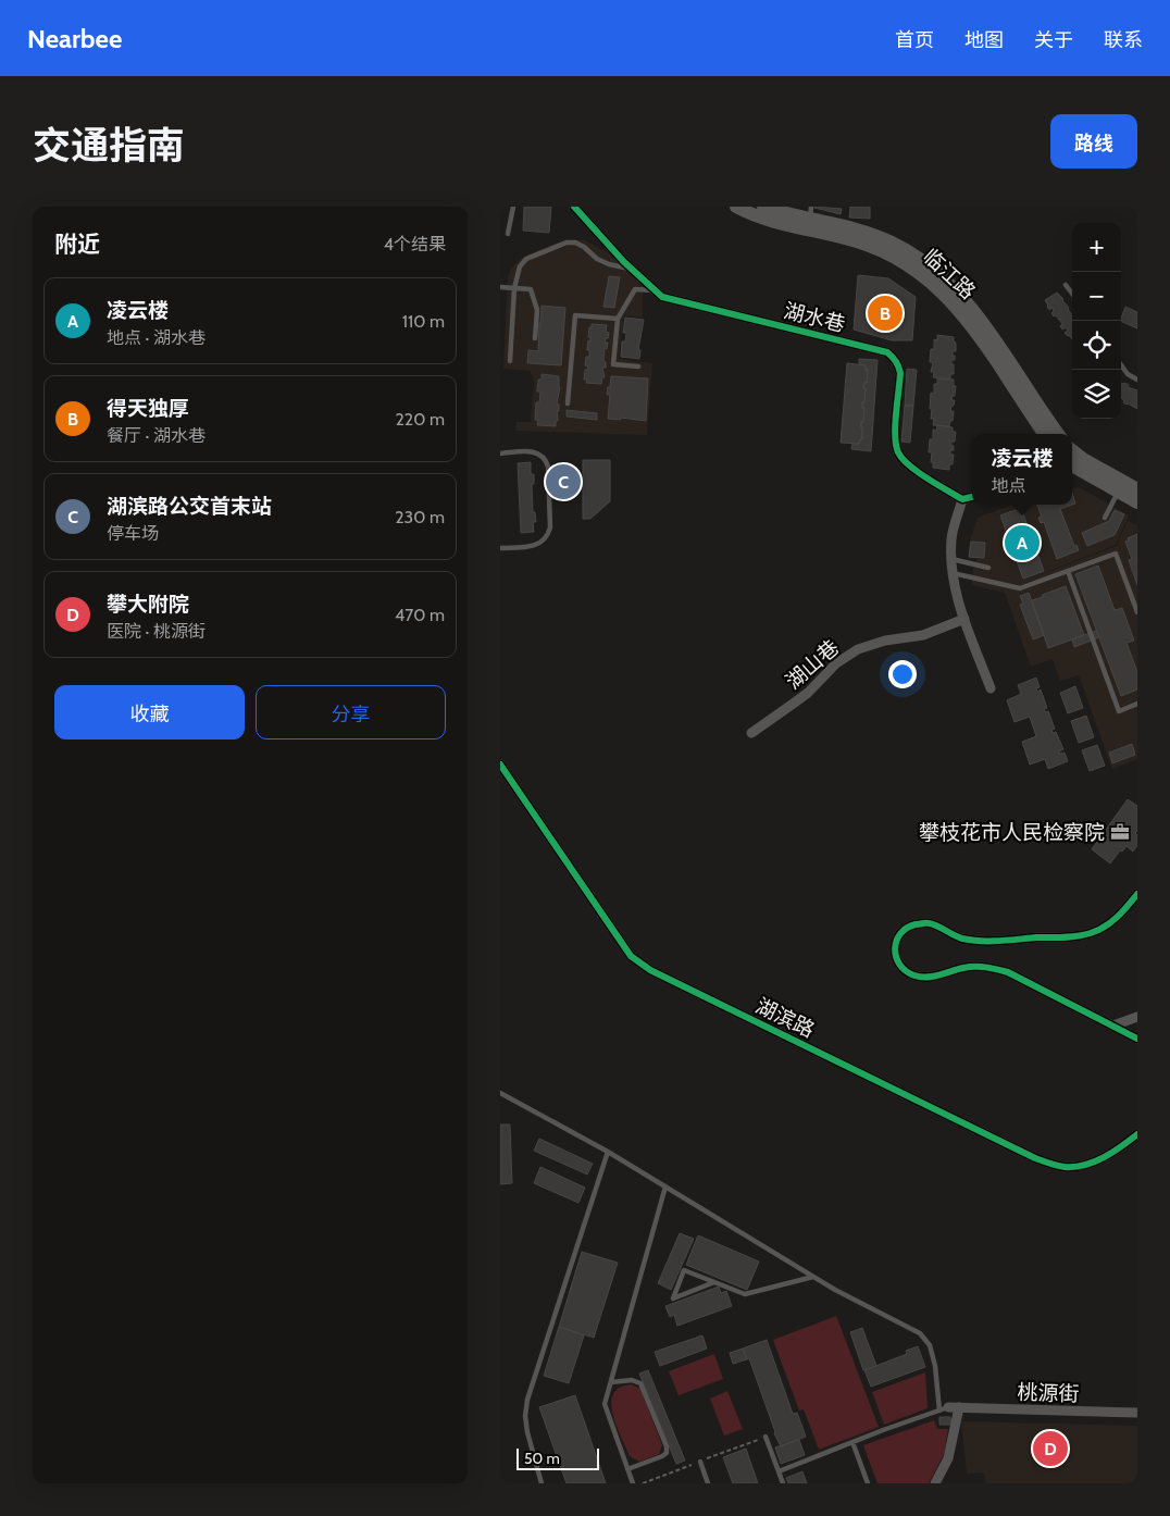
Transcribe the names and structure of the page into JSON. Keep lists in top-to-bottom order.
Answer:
{
  "streets": {
    "main road": ["临江路"],
    "street": [
      "湖水巷",
      "湖山巷",
      "湖滨路",
      "桃源街"
    ]
  },
  "places": {
    "office": ["攀枝花市人民检察院"]
  },
  "scale_bar": "50 m",
  "page": {
    "header": "Nearbee",
    "nav": [
      "首页",
      "地图",
      "关于",
      "联系"
    ],
    "title": "交通指南",
    "buttons": [
      "路线",
      ["收藏", "分享"]
    ],
    "heading": ["附近", "4个结果"],
    "map_buttons": ["+", "−"],
    "list": [
      {
        "mark": "A",
        "name": "凌云楼",
        "note": "地点 · 湖水巷",
        "value": "110 m"
      },
      {
        "mark": "B",
        "name": "得天独厚",
        "note": "餐厅 · 湖水巷",
        "value": "220 m"
      },
      {
        "mark": "C",
        "name": "湖滨路公交首末站",
        "note": "停车场",
        "value": "230 m"
      },
      {
        "mark": "D",
        "name": "攀大附院",
        "note": "医院 · 桃源街",
        "value": "470 m"
      }
    ],
    "pins": [
      "B",
      "C",
      "A",
      "D"
    ],
    "popup": ["凌云楼", "地点"],
    "scale": "50 m"
  }
}
